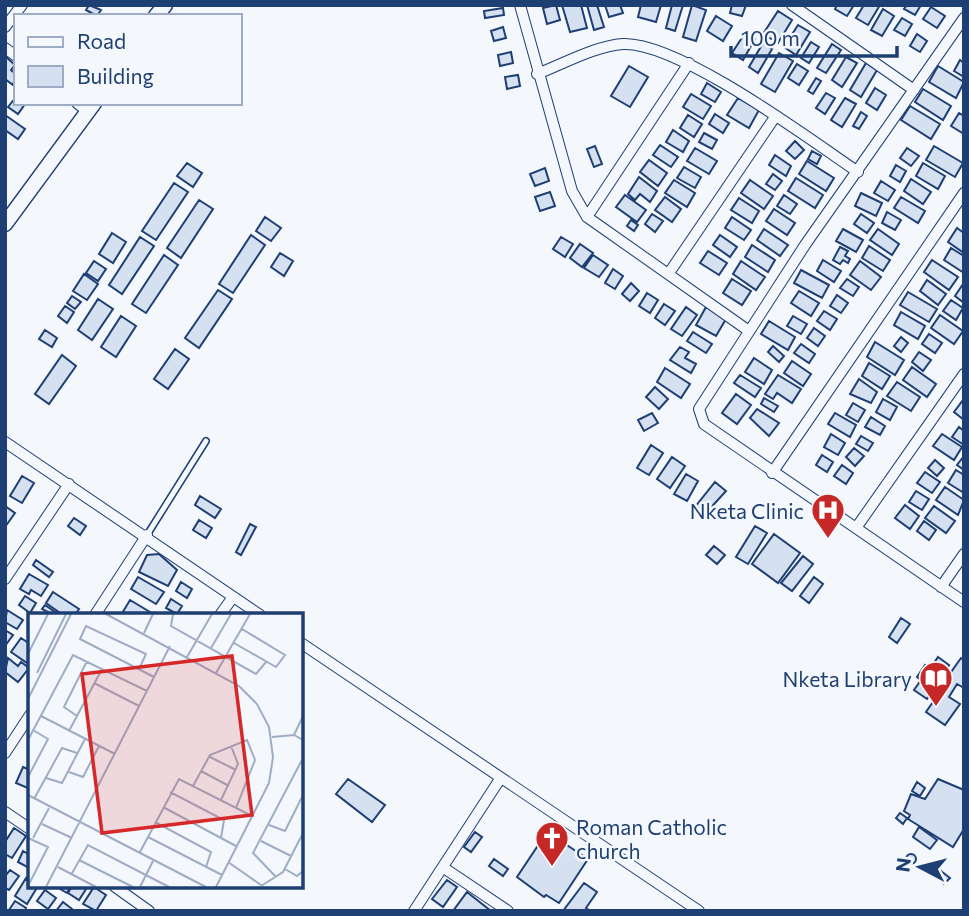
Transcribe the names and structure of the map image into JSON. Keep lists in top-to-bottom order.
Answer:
{
  "places": {
    "hospital": ["Nketa Clinic"],
    "library": ["Nketa Library"],
    "church": ["Roman Catholic church"]
  },
  "legend": ["Road", "Building"],
  "scale_bar": "100 m",
  "north": "left"
}
